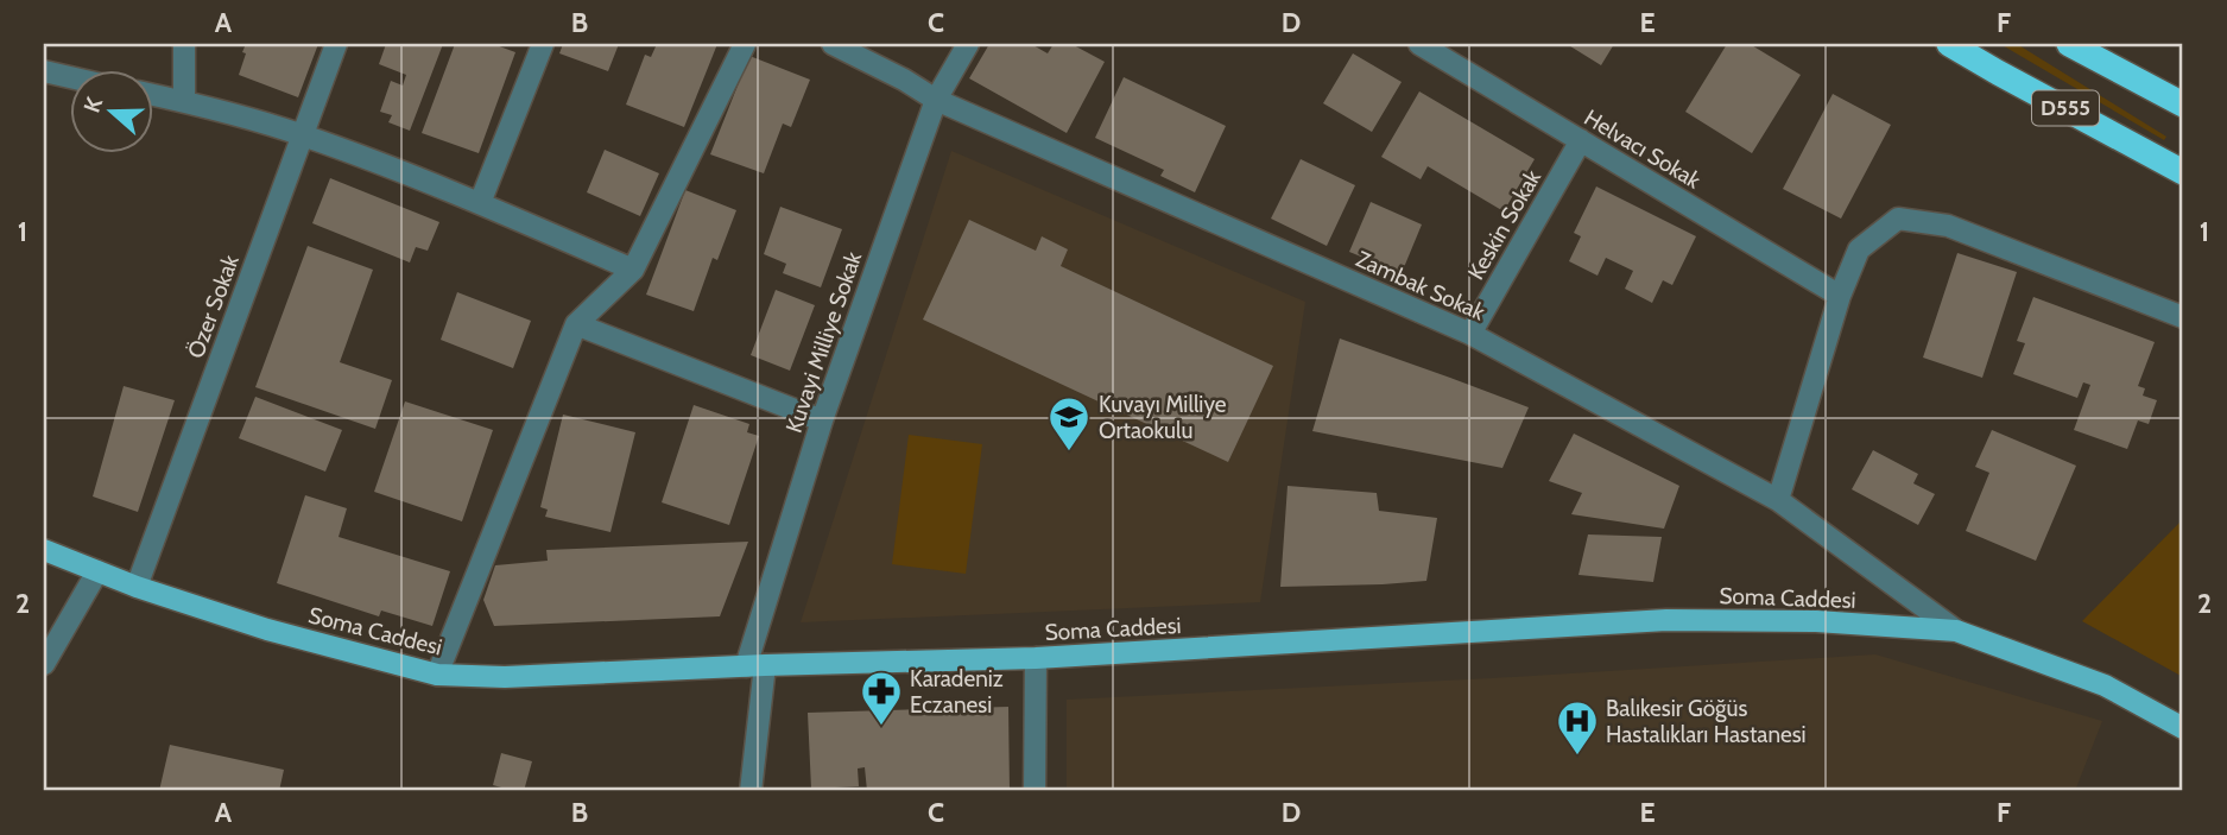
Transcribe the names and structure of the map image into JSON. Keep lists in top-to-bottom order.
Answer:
{
  "streets": {
    "highway": ["D555"],
    "main road": ["Soma Caddesi"],
    "street": [
      "Helvacı Sokak",
      "Keskin Sokak",
      "Zambak Sokak",
      "Özer Sokak",
      "Kuvayi Milliye Sokak"
    ]
  },
  "crossings": [
    ["Helvacı Sokak", "Keskin Sokak"],
    ["Keskin Sokak", "Zambak Sokak"],
    ["Zambak Sokak", "Kuvayi Milliye Sokak"],
    ["Zambak Sokak", "Soma Caddesi"],
    ["Özer Sokak", "Soma Caddesi"],
    ["Kuvayi Milliye Sokak", "Soma Caddesi"]
  ],
  "places": {
    "school or university": ["Kuvayı Milliye Ortaokulu"],
    "pharmacy": ["Karadeniz Eczanesi"],
    "hospital": ["Balıkesir Göğüs Hastalıkları Hastanesi"]
  },
  "north": "left",
  "grid": {
    "columns": [
      "A",
      "B",
      "C",
      "D",
      "E",
      "F"
    ],
    "rows": ["1", "2"]
  }
}
